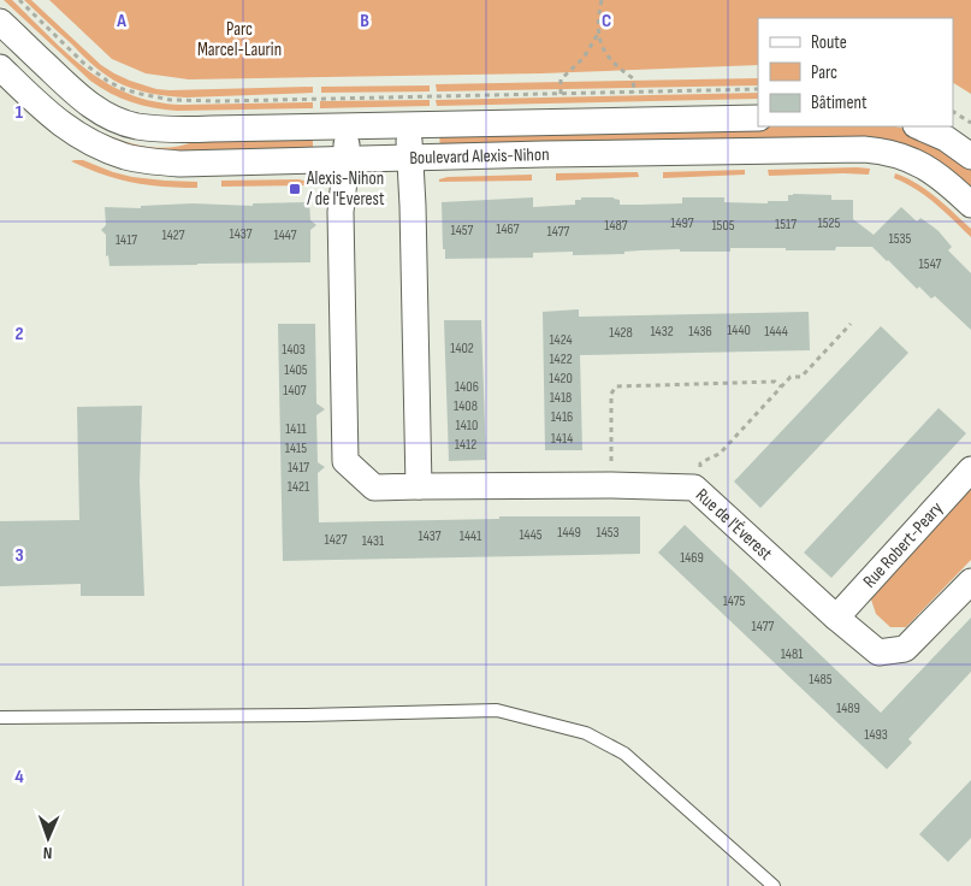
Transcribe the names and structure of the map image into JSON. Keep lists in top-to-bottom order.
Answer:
{
  "streets": {
    "street": ["Boulevard Alexis-Nihon", "Rue de l'Éverest", "Rue Robert-Peary"]
  },
  "crossings": [
    ["Boulevard Alexis-Nihon", "Rue de l'Éverest"],
    ["Rue de l'Éverest", "Rue Robert-Peary"]
  ],
  "parks": ["Parc Marcel-Laurin"],
  "places": {
    "transit": ["Alexis-Nihon / de l'Everest"]
  },
  "house_numbers": [
    "1497",
    "1525",
    "1517",
    "1487",
    "1505",
    "1467",
    "1457",
    "1477",
    "1437",
    "1427",
    "1447",
    "1535",
    "1417",
    "1547",
    "1440",
    "1432",
    "1436",
    "1444",
    "1428",
    "1424",
    "1402",
    "1403",
    "1422",
    "1405",
    "1420",
    "1406",
    "1407",
    "1418",
    "1408",
    "1416",
    "1410",
    "1411",
    "1414",
    "1412",
    "1415",
    "1417",
    "1421",
    "1449",
    "1453",
    "1445",
    "1437",
    "1441",
    "1427",
    "1431",
    "1469",
    "1475",
    "1477",
    "1481",
    "1485",
    "1489",
    "1493"
  ],
  "legend": ["Route", "Parc", "Bâtiment"],
  "north": "bottom",
  "grid": {
    "columns": ["A", "B", "C"],
    "rows": [
      "1",
      "2",
      "3",
      "4"
    ]
  }
}
